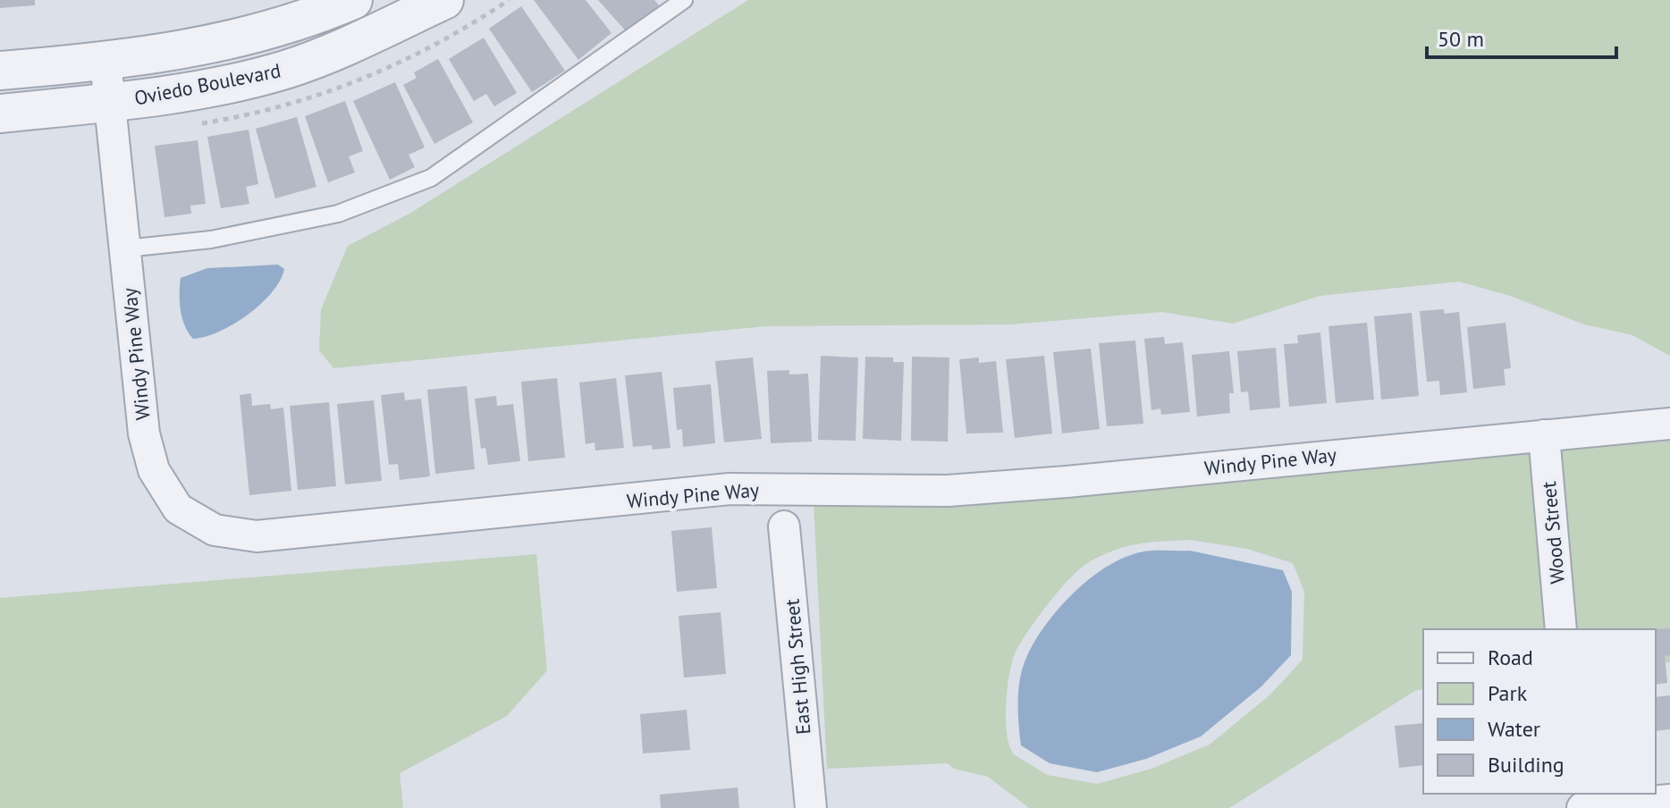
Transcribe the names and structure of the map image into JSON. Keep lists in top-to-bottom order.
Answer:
{
  "streets": {
    "street": [
      "Oviedo Boulevard",
      "Windy Pine Way",
      "Wood Street",
      "East High Street"
    ]
  },
  "crossings": [
    ["Oviedo Boulevard", "Windy Pine Way"],
    ["Windy Pine Way", "Wood Street"]
  ],
  "legend": [
    "Road",
    "Park",
    "Water",
    "Building"
  ],
  "scale_bar": "50 m"
}
